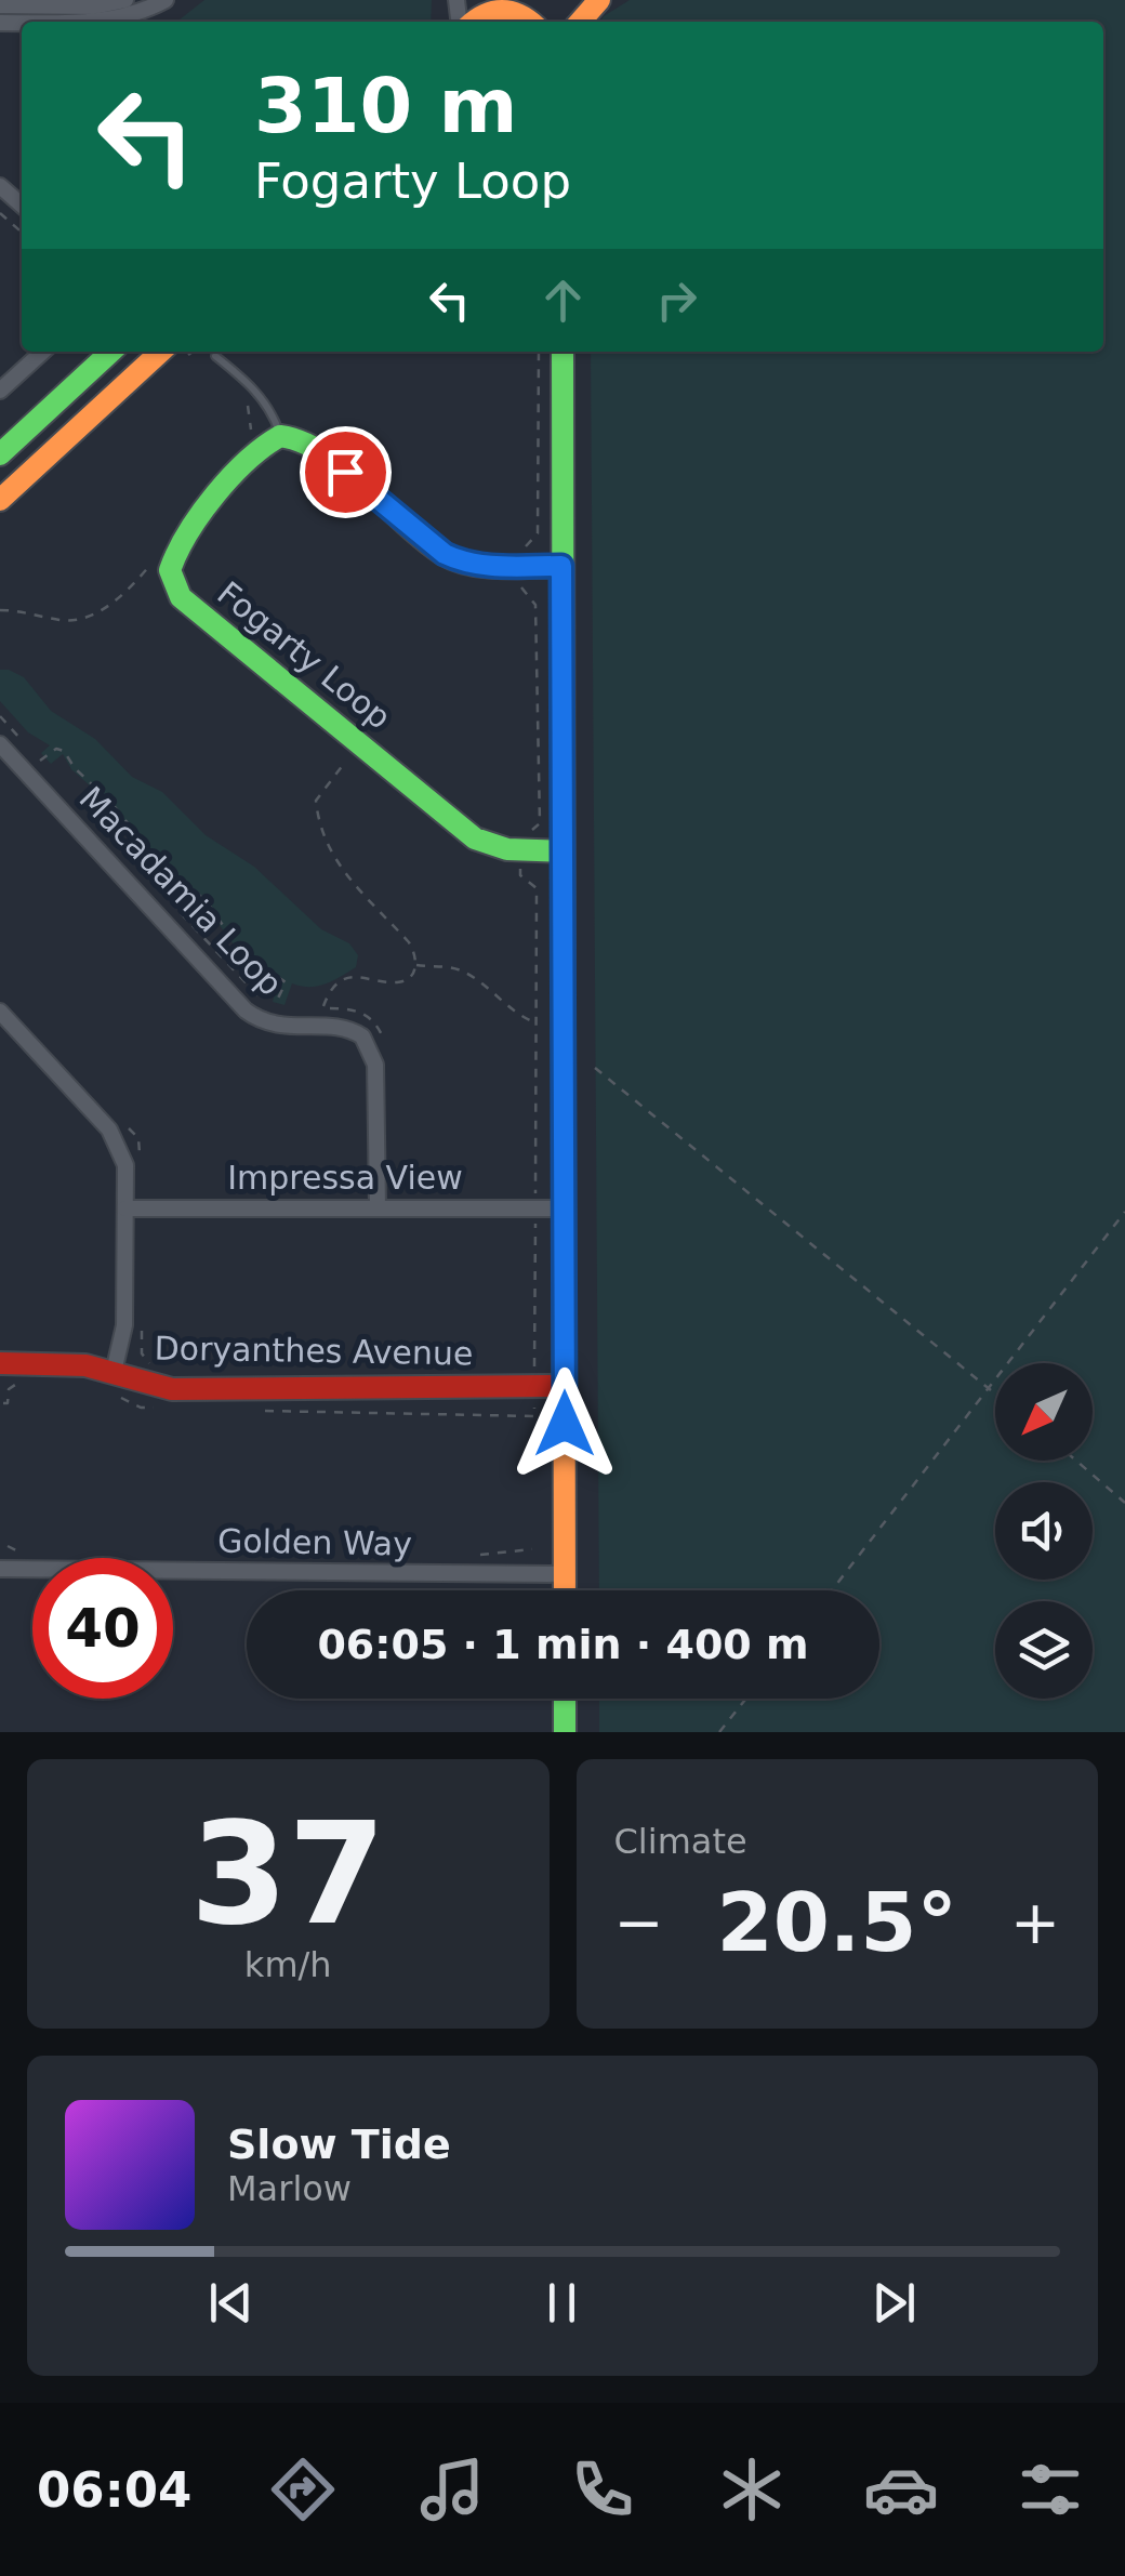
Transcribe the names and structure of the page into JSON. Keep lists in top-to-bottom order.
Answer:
{
  "streets": {
    "street": [
      "Fogarty Loop",
      "Macadamia Loop",
      "Impressa View",
      "Doryanthes Avenue",
      "Golden Way"
    ]
  },
  "crossings": [
    ["Macadamia Loop", "Impressa View"]
  ],
  "north": "bottom left",
  "page": {
    "turn": ["310 m", "Fogarty Loop"],
    "limit": "40",
    "trip": "06:05 · 1 min · 400 m",
    "tile": [
      ["37", "km/h"],
      "Climate"
    ],
    "heat": ["−", "20.5°", "+"],
    "song": ["Slow Tide", "Marlow"],
    "tabs": "06:04"
  }
}
